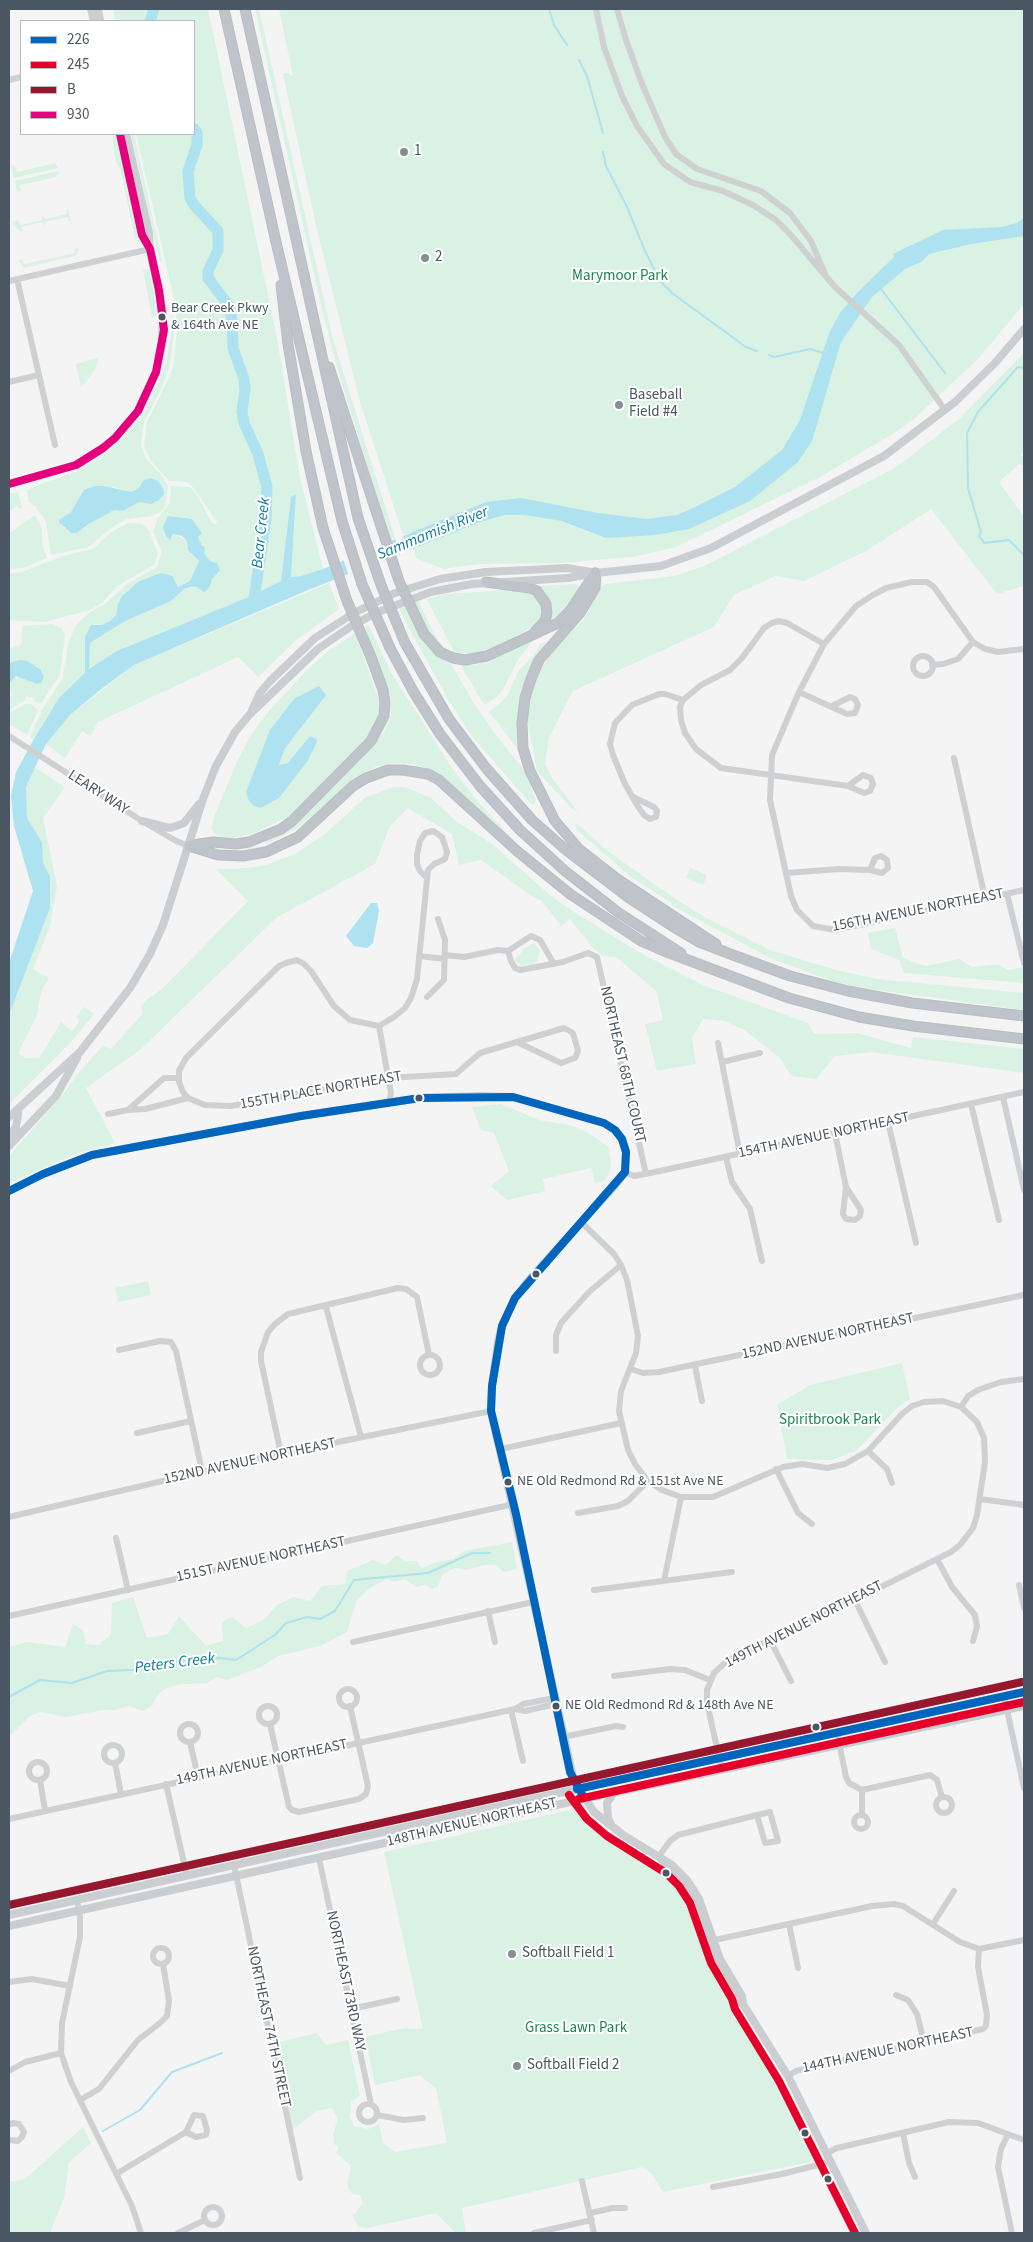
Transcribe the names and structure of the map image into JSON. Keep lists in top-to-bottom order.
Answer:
{
  "streets": {
    "main road": ["148TH AVENUE NORTHEAST"],
    "street": [
      "LEARY WAY",
      "156TH AVENUE NORTHEAST",
      "NORTHEAST 68TH COURT",
      "155TH PLACE NORTHEAST",
      "154TH AVENUE NORTHEAST",
      "152ND AVENUE NORTHEAST",
      "151ST AVENUE NORTHEAST",
      "149TH AVENUE NORTHEAST",
      "NORTHEAST 73RD WAY",
      "NORTHEAST 74TH STREET",
      "144TH AVENUE NORTHEAST"
    ]
  },
  "crossings": [
    ["NORTHEAST 68TH COURT", "154TH AVENUE NORTHEAST"],
    ["148TH AVENUE NORTHEAST", "NORTHEAST 73RD WAY"],
    ["148TH AVENUE NORTHEAST", "NORTHEAST 74TH STREET"]
  ],
  "water": ["Bear Creek", "Sammamish River", "Peters Creek"],
  "parks": ["Marymoor Park", "Spiritbrook Park", "Grass Lawn Park"],
  "places": [
    "1",
    "2",
    "Bear Creek Pkwy & 164th Ave NE",
    "Baseball Field #4",
    "NE Old Redmond Rd & 151st Ave NE",
    "NE Old Redmond Rd & 148th Ave NE",
    "Softball Field 1",
    "Softball Field 2"
  ],
  "lines": [
    "transit line 930",
    "transit line 226",
    "transit line B",
    "transit line 245"
  ],
  "legend": [
    "226",
    "245",
    "B",
    "930"
  ]
}
